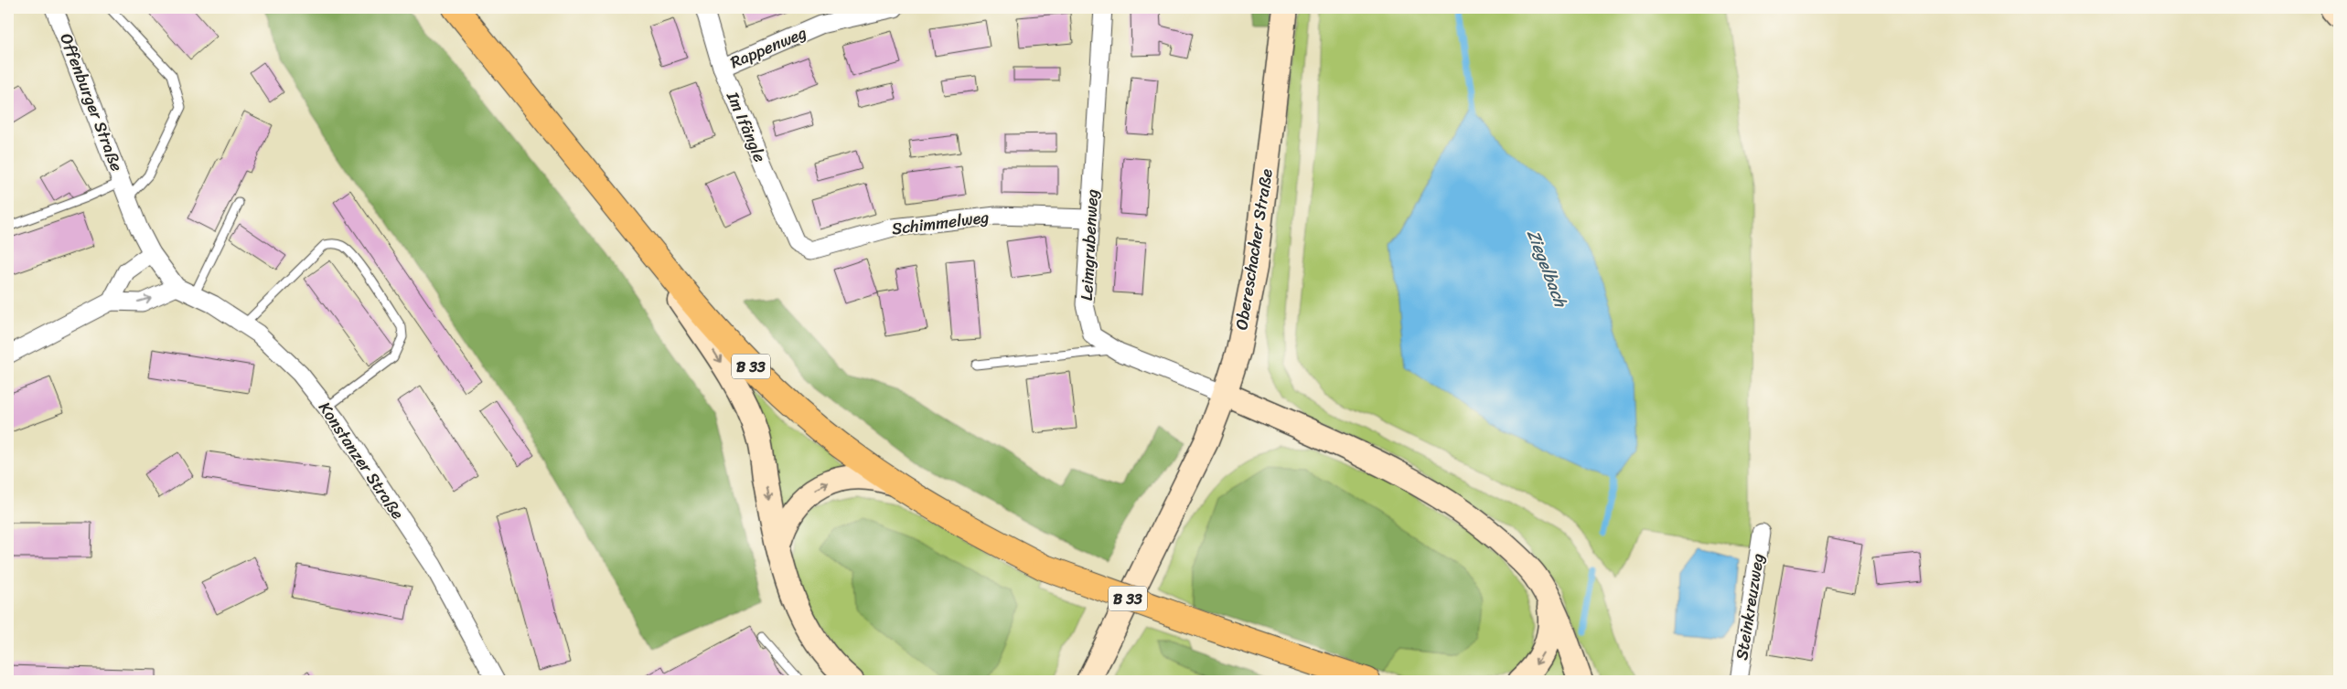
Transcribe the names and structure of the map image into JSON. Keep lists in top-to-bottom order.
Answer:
{
  "streets": {
    "main road": ["Obereschacher Straße", "B 33"],
    "street": [
      "Rappenweg",
      "Offenburger Straße",
      "Im Ifängle",
      "Schimmelweg",
      "Leimgrubenweg",
      "Konstanzer Straße",
      "Steinkreuzweg"
    ]
  },
  "crossings": [
    ["Rappenweg", "Im Ifängle"],
    ["Offenburger Straße", "Konstanzer Straße"],
    ["Im Ifängle", "Schimmelweg"],
    ["Schimmelweg", "Leimgrubenweg"],
    ["Leimgrubenweg", "Obereschacher Straße"]
  ],
  "water": ["Ziegelbach"]
}
